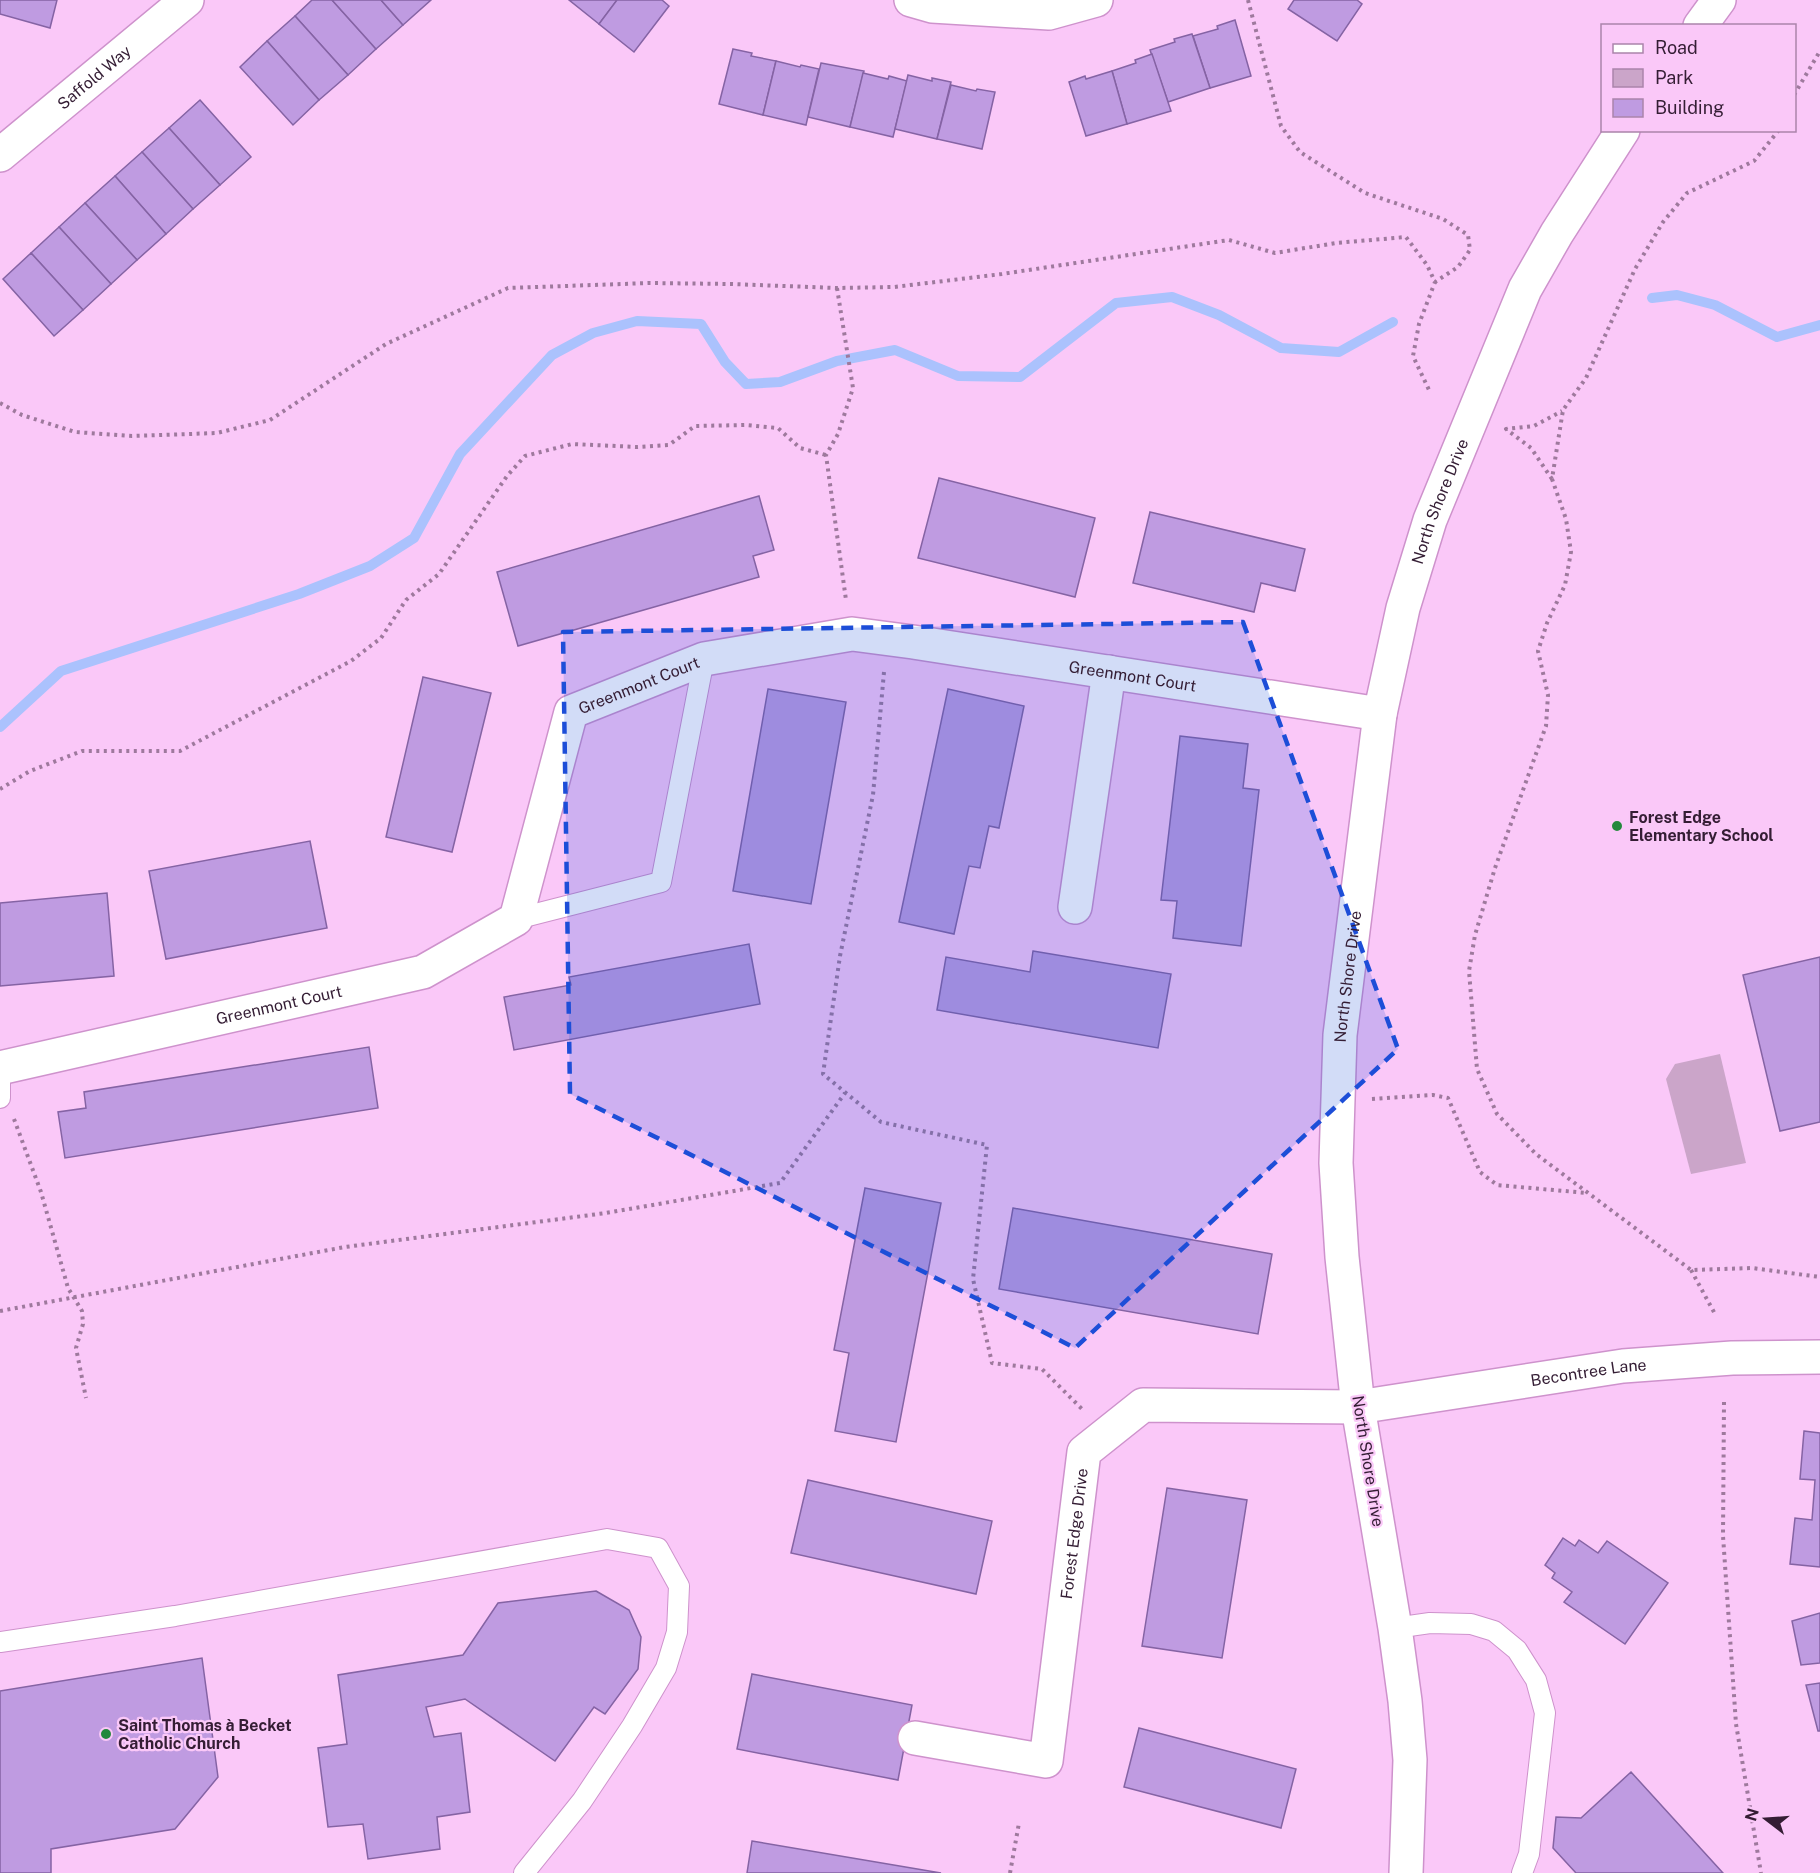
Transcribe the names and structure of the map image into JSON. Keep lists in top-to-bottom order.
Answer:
{
  "streets": {
    "street": [
      "Saffold Way",
      "North Shore Drive",
      "Greenmont Court",
      "Becontree Lane",
      "Forest Edge Drive"
    ]
  },
  "crossings": [
    ["North Shore Drive", "Greenmont Court"],
    ["North Shore Drive", "Becontree Lane"],
    ["North Shore Drive", "Forest Edge Drive"],
    ["Becontree Lane", "Forest Edge Drive"]
  ],
  "places": ["Forest Edge Elementary School", "Saint Thomas à Becket Catholic Church"],
  "legend": ["Road", "Park", "Building"],
  "north": "left"
}
